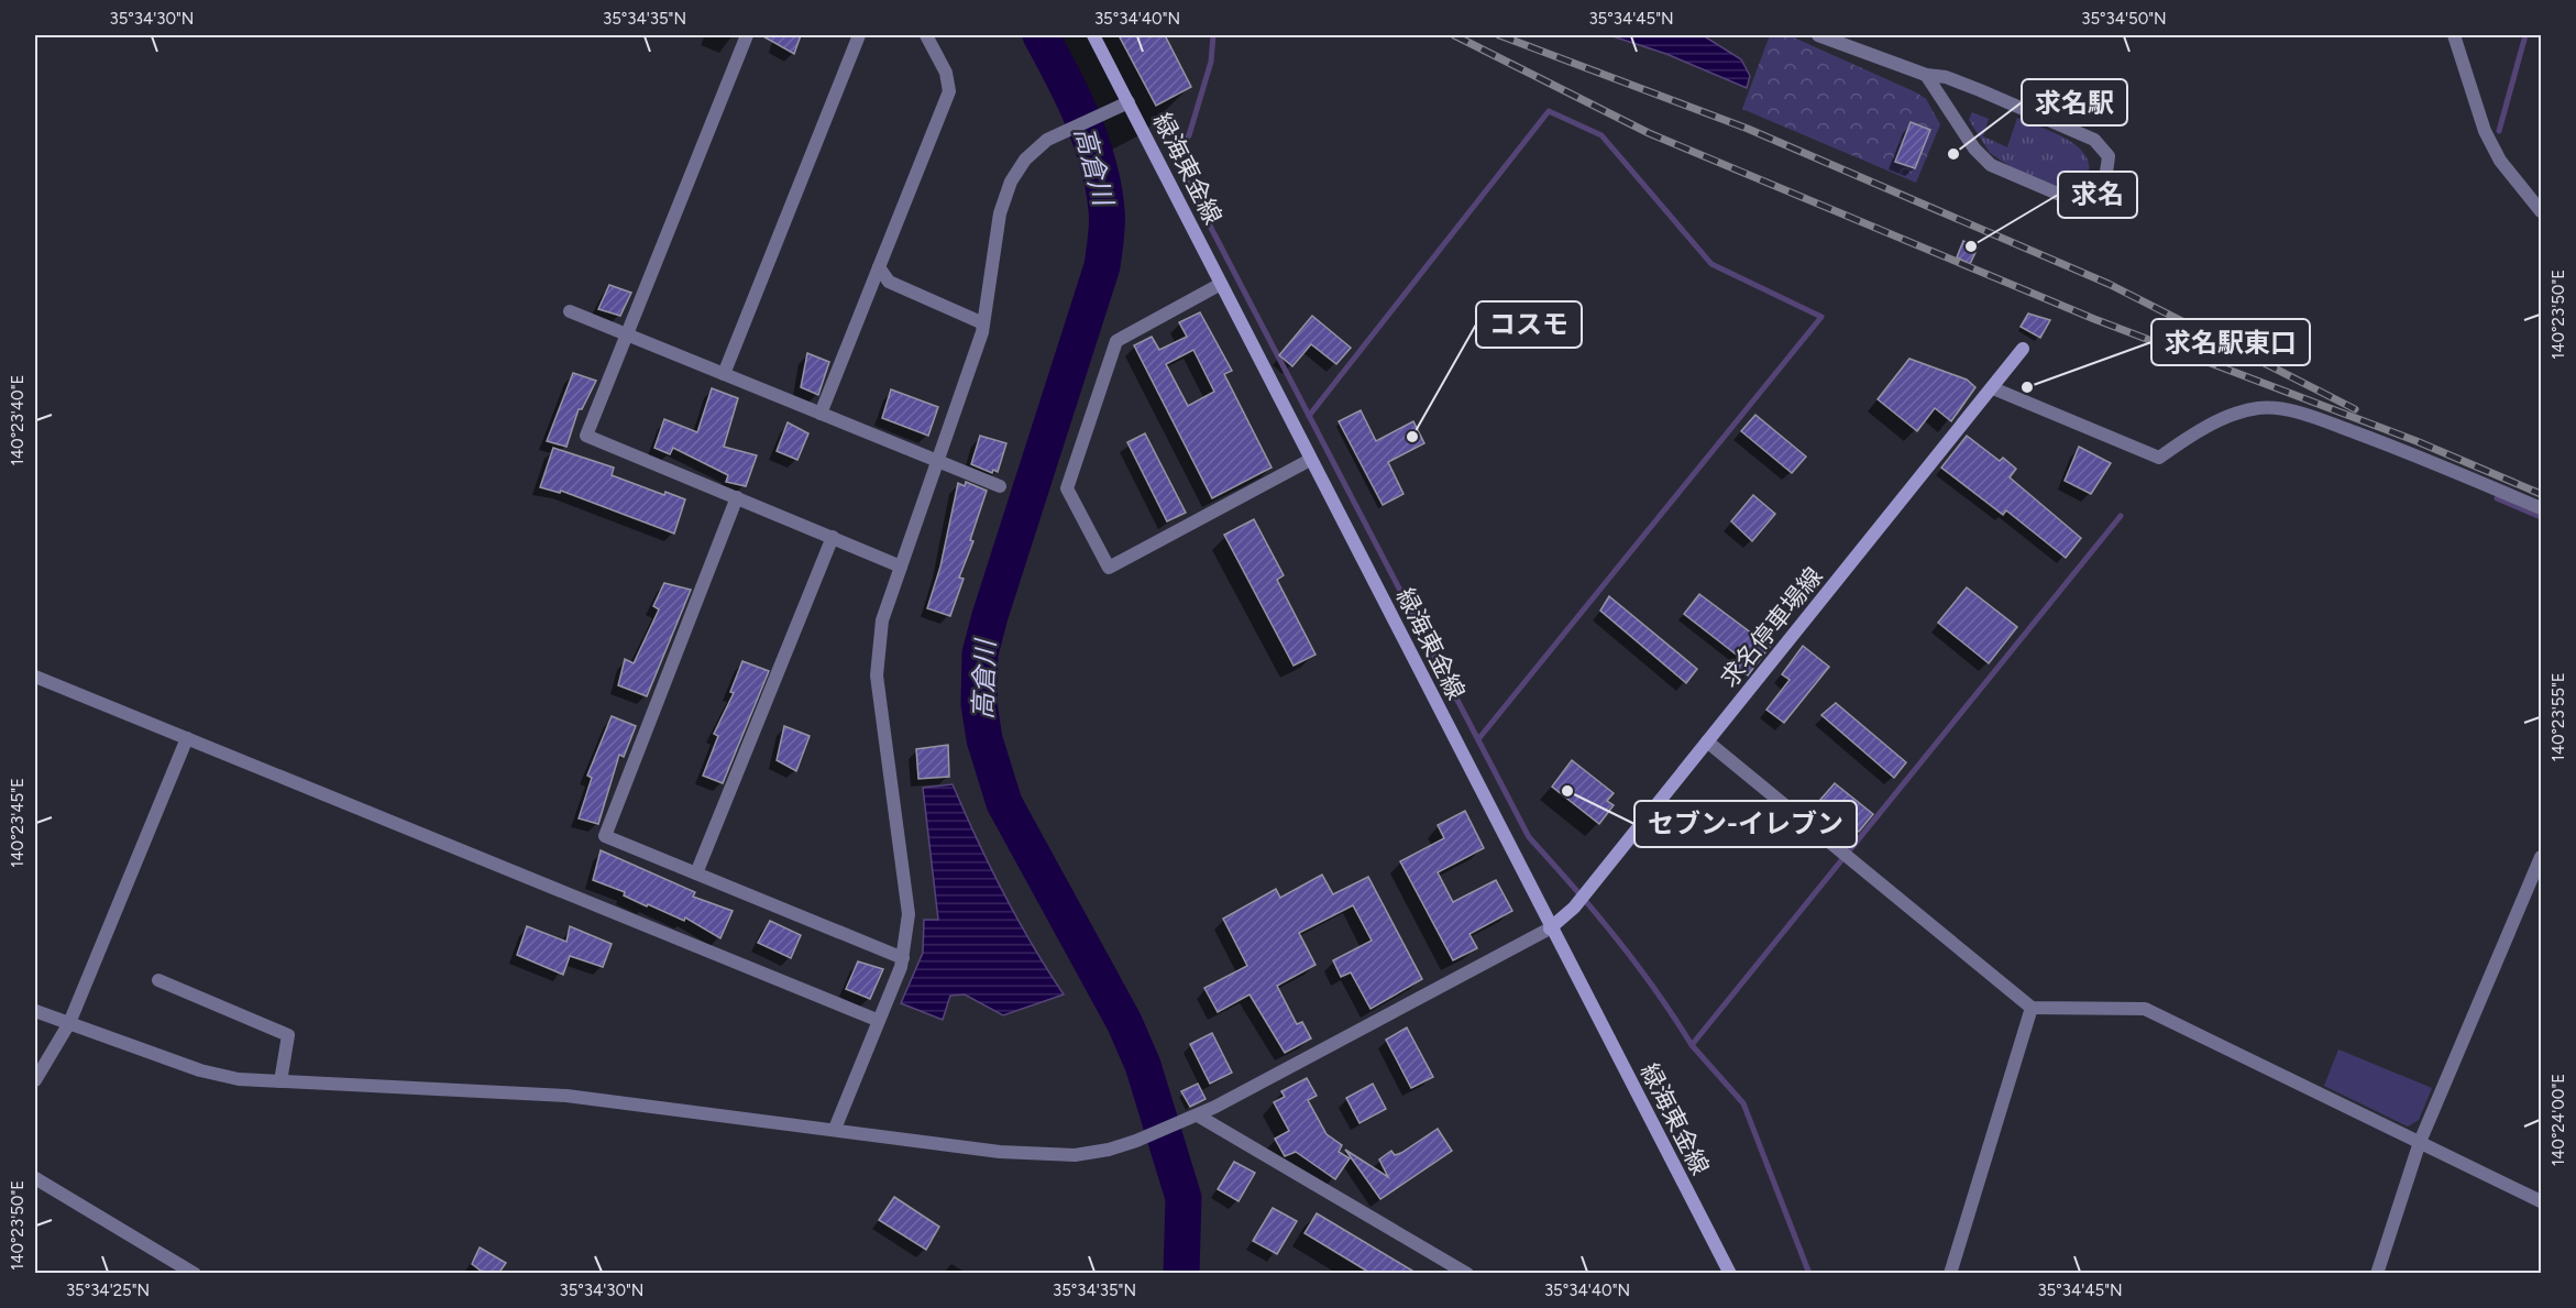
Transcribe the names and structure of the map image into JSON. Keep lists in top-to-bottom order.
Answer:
{
  "streets": {
    "main road": ["緑海東金線", "求名停車場線"]
  },
  "crossings": [
    ["緑海東金線", "求名停車場線"]
  ],
  "water": ["高倉川"],
  "places": [
    "求名駅",
    "求名",
    "求名駅東口",
    "コスモ",
    "セブン-イレブン"
  ],
  "coordinates": [
    "35°34'30\"N",
    "35°34'35\"N",
    "35°34'40\"N",
    "35°34'45\"N",
    "35°34'50\"N",
    "140°23'50\"E",
    "140°23'40\"E",
    "140°23'55\"E",
    "140°23'45\"E",
    "140°24'00\"E",
    "35°34'25\"N"
  ]
}
